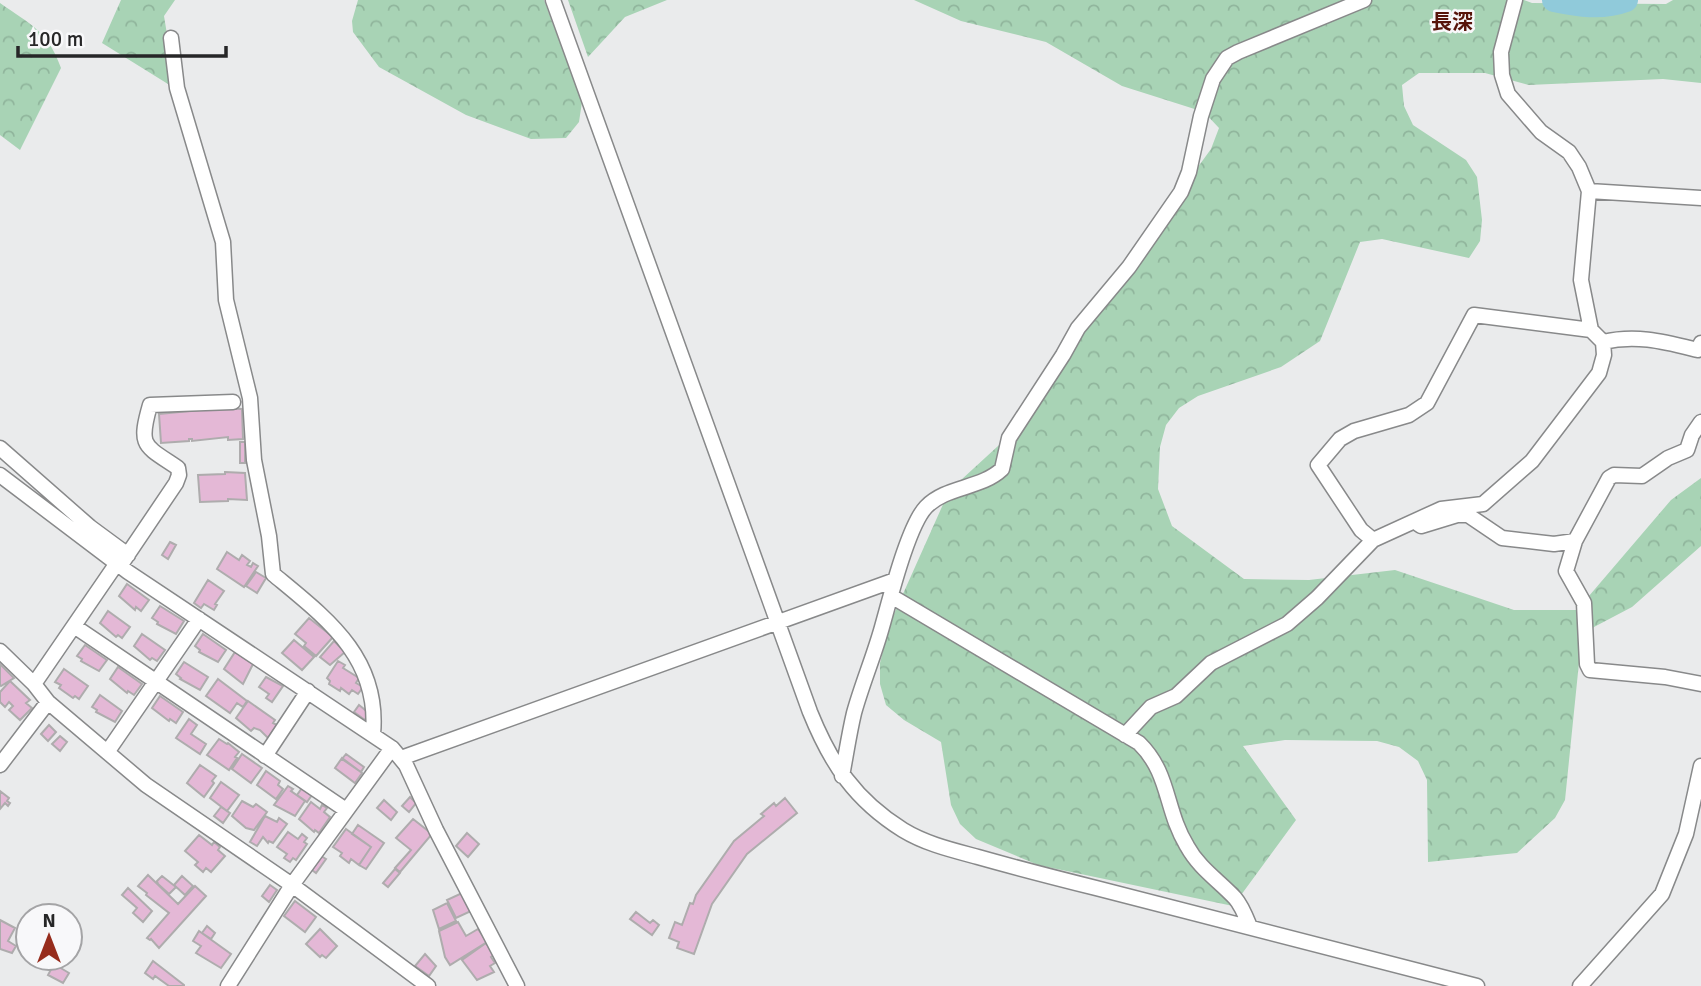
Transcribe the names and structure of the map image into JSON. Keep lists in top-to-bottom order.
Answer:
{
  "districts": ["長深"],
  "scale_bar": "100 m",
  "north": "top"
}
